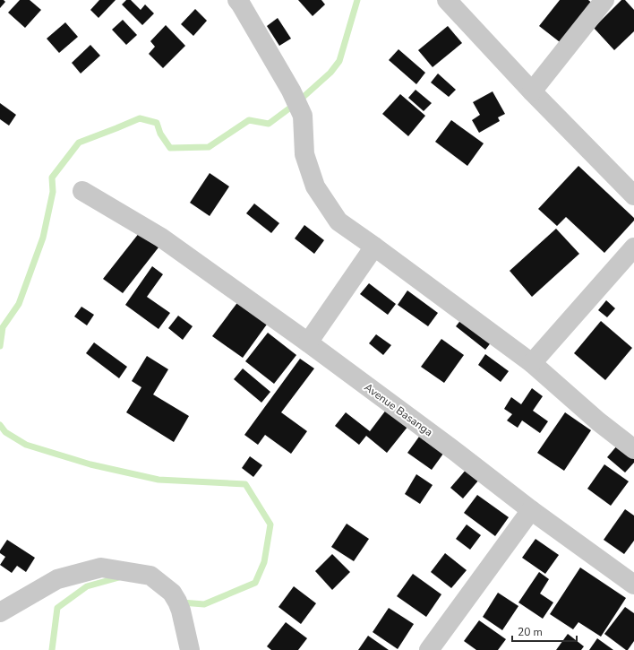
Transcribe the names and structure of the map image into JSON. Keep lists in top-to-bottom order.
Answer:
{
  "streets": {
    "street": ["Avenue Basanga"]
  },
  "scale_bar": "20 m"
}
